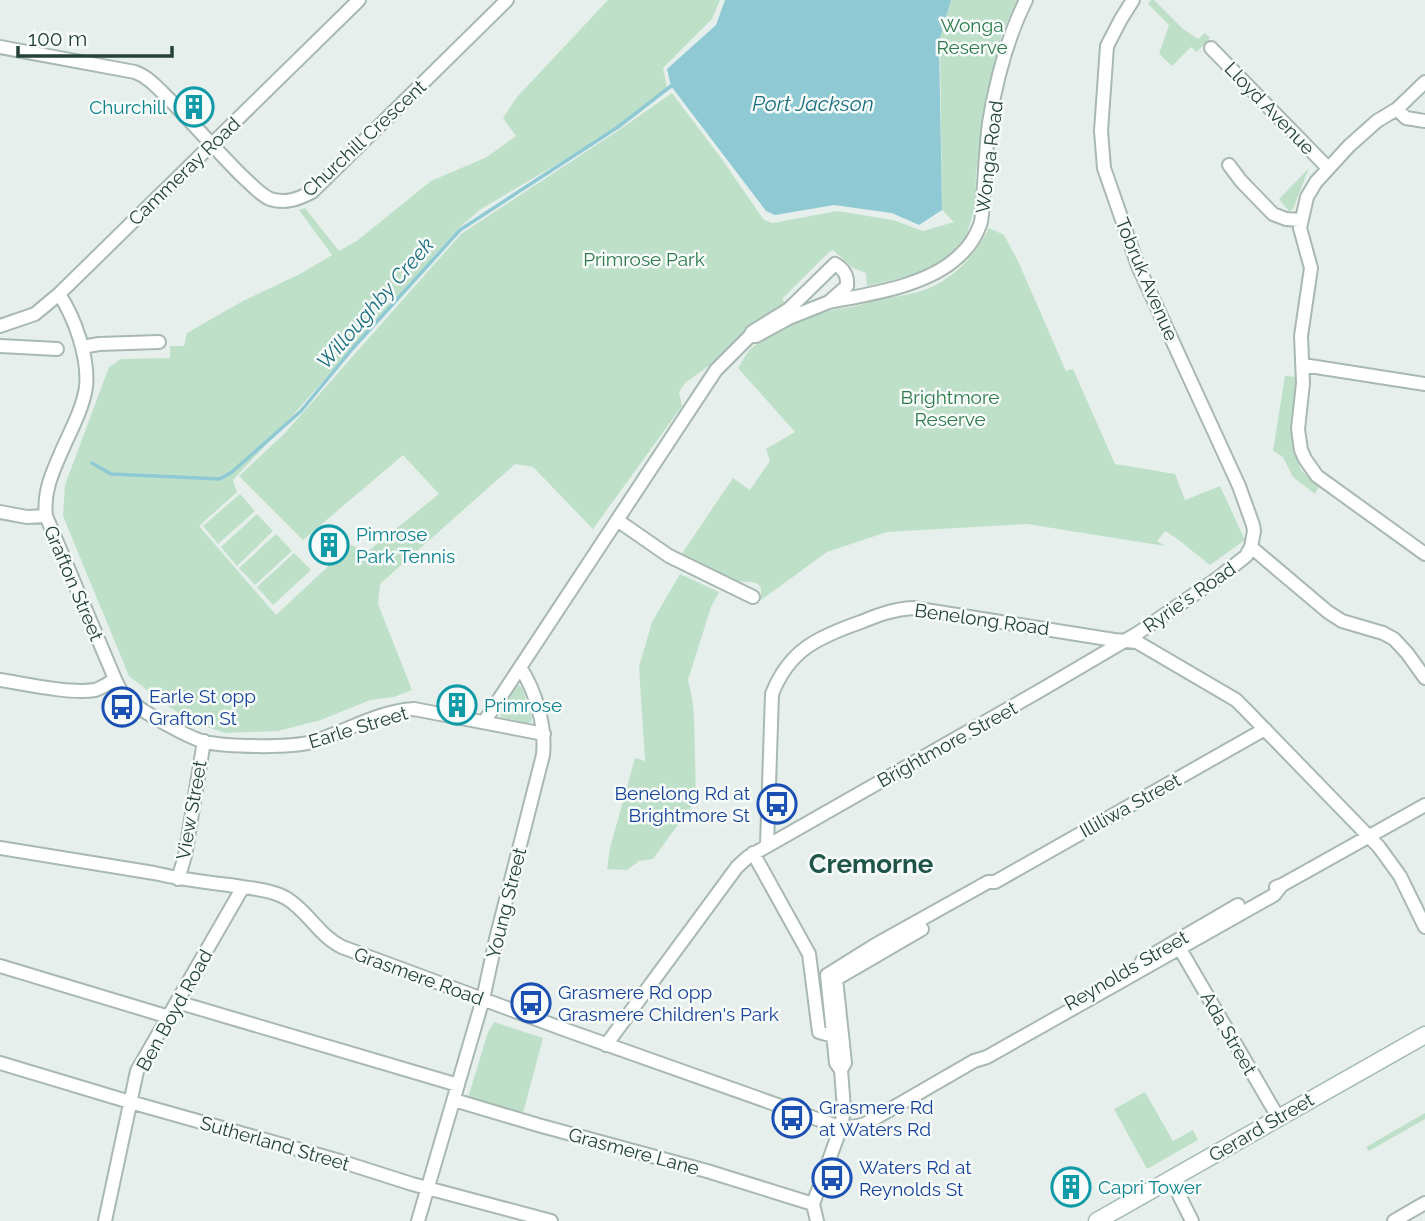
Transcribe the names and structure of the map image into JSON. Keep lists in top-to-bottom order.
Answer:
{
  "streets": {
    "main road": ["Gerard Street"],
    "street": [
      "Lloyd Avenue",
      "Churchill Crescent",
      "Wonga Road",
      "Cammeray Road",
      "Tobruk Avenue",
      "Grafton Street",
      "Ryrie's Road",
      "Benelong Road",
      "Earle Street",
      "Brightmore Street",
      "Illiliwa Street",
      "View Street",
      "Young Street",
      "Reynolds Street",
      "Grasmere Road",
      "Ben Boyd Road",
      "Ada Street",
      "Sutherland Street",
      "Grasmere Lane"
    ]
  },
  "crossings": [
    ["Churchill Crescent", "Cammeray Road"],
    ["Cammeray Road", "Grafton Street"],
    ["Tobruk Avenue", "Ryrie's Road"],
    ["Grafton Street", "Earle Street"],
    ["Ryrie's Road", "Benelong Road"],
    ["Ryrie's Road", "Brightmore Street"],
    ["Benelong Road", "Brightmore Street"],
    ["Benelong Road", "Illiliwa Street"],
    ["Benelong Road", "Reynolds Street"],
    ["Earle Street", "View Street"],
    ["Earle Street", "Young Street"],
    ["Illiliwa Street", "Reynolds Street"],
    ["Illiliwa Street", "Grasmere Road"],
    ["Illiliwa Street", "Grasmere Lane"],
    ["View Street", "Grasmere Road"],
    ["Young Street", "Grasmere Road"],
    ["Young Street", "Sutherland Street"],
    ["Young Street", "Grasmere Lane"],
    ["Reynolds Street", "Grasmere Road"],
    ["Reynolds Street", "Ada Street"],
    ["Grasmere Road", "Ben Boyd Road"],
    ["Ben Boyd Road", "Sutherland Street"],
    ["Ada Street", "Gerard Street"]
  ],
  "districts": ["Cremorne"],
  "water": ["Port Jackson", "Willoughby Creek"],
  "parks": ["Wonga Reserve", "Primrose Park", "Brightmore Reserve"],
  "places": {
    "building": [
      "Churchill",
      "Pimrose Park Tennis",
      "Primrose",
      "Capri Tower"
    ],
    "bus stop": [
      "Earle St opp Grafton St",
      "Benelong Rd at Brightmore St",
      "Grasmere Rd opp Grasmere Children's Park",
      "Grasmere Rd at Waters Rd",
      "Waters Rd at Reynolds St"
    ]
  },
  "scale_bar": "100 m"
}
